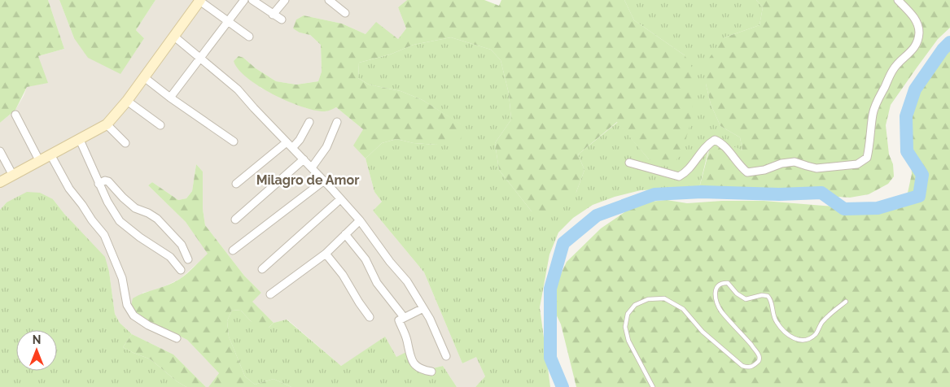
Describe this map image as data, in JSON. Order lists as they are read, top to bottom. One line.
{"districts":["Milagro de Amor"],"north":"top"}
